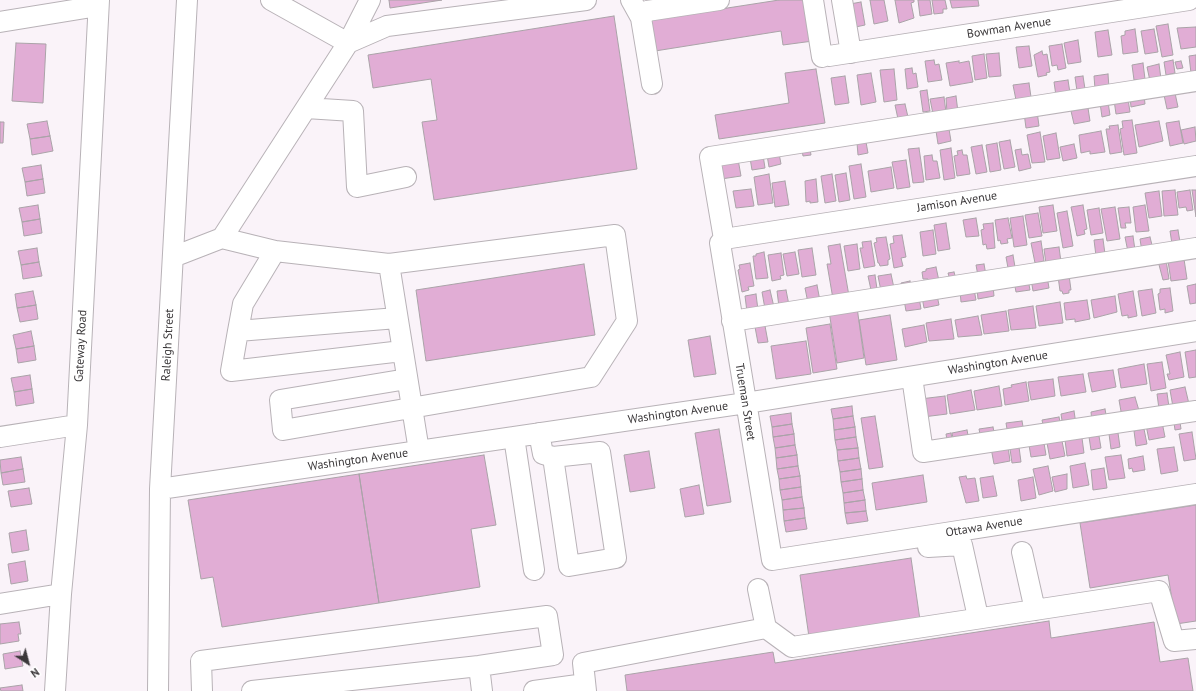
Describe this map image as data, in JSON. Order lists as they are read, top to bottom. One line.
{"streets":{"street":["Bowman Avenue","Jamison Avenue","Raleigh Street","Gateway Road","Washington Avenue","Trueman Street","Ottawa Avenue"]},"crossings":[["Jamison Avenue","Trueman Street"],["Raleigh Street","Washington Avenue"],["Washington Avenue","Trueman Street"],["Trueman Street","Ottawa Avenue"]],"north":"bottom right"}
